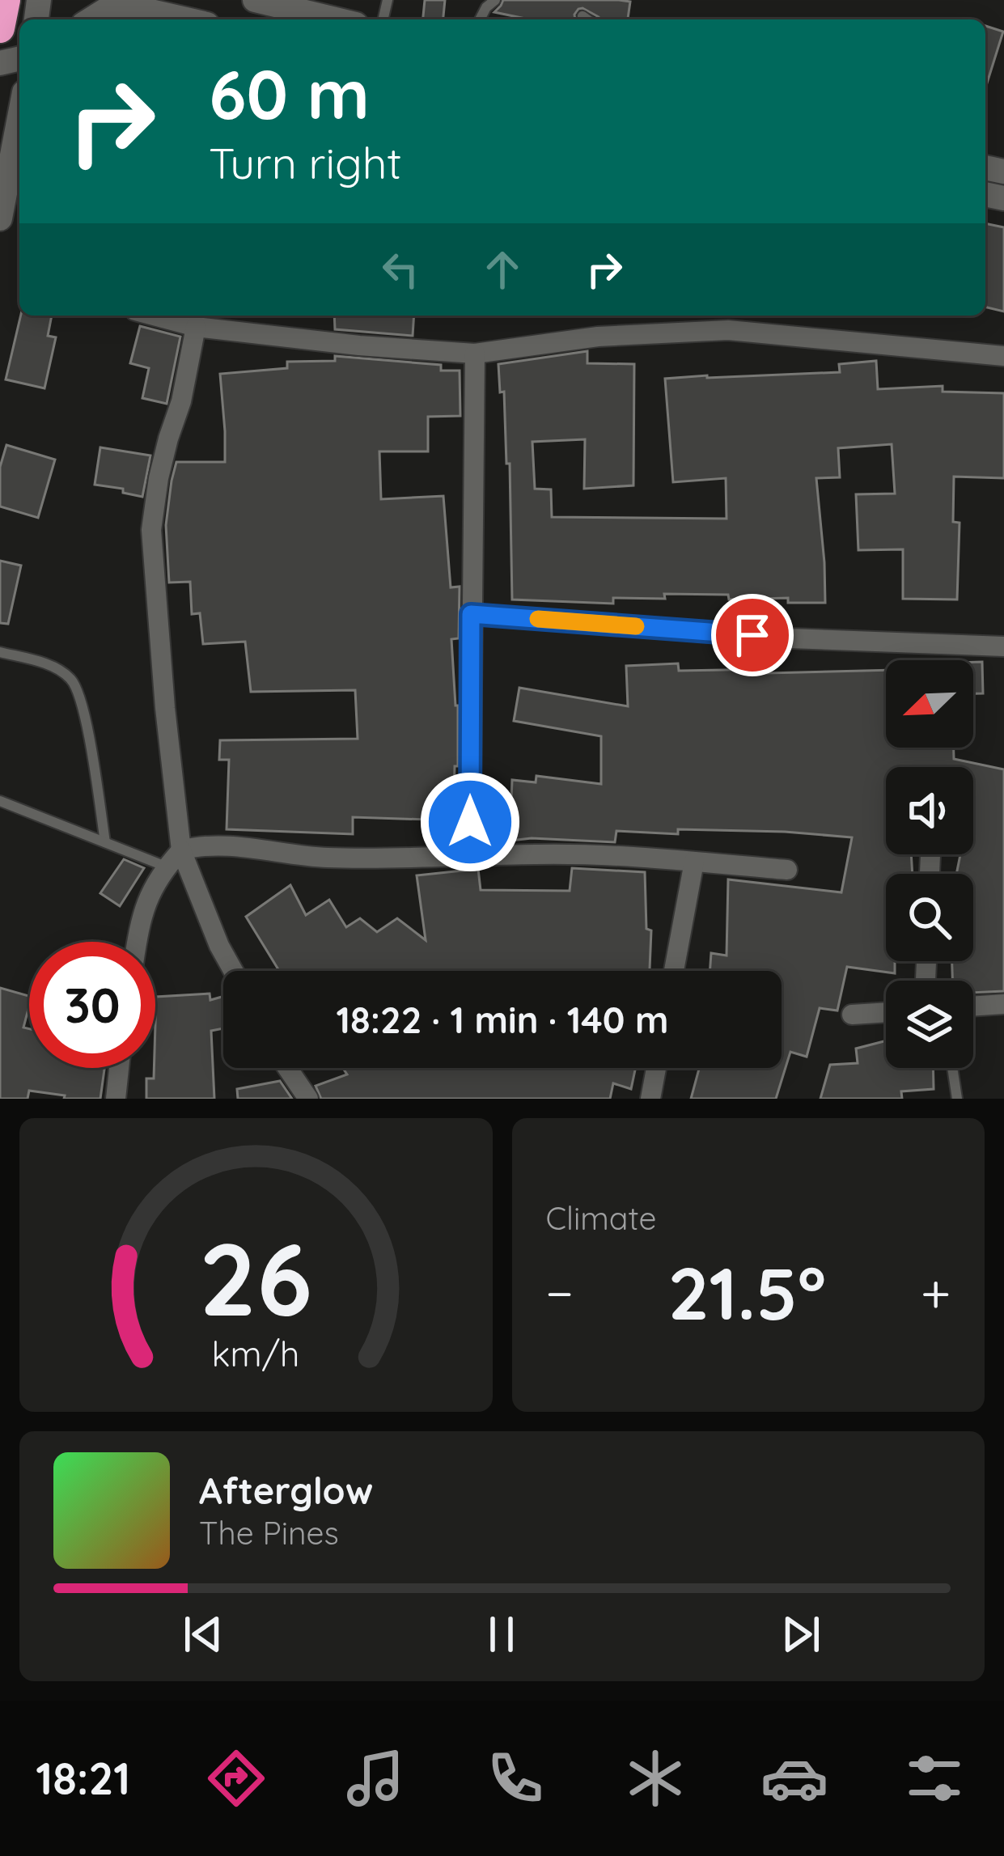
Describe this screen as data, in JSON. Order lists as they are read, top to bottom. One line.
{"north":"bottom left","page":{"turn":["60 m","Turn right"],"limit":"30","trip":"18:22 · 1 min · 140 m","tile":"Climate","heat":["−","21.5°","+"],"song":["Afterglow","The Pines"],"tabs":"18:21","gauge":["26","km/h"]}}
